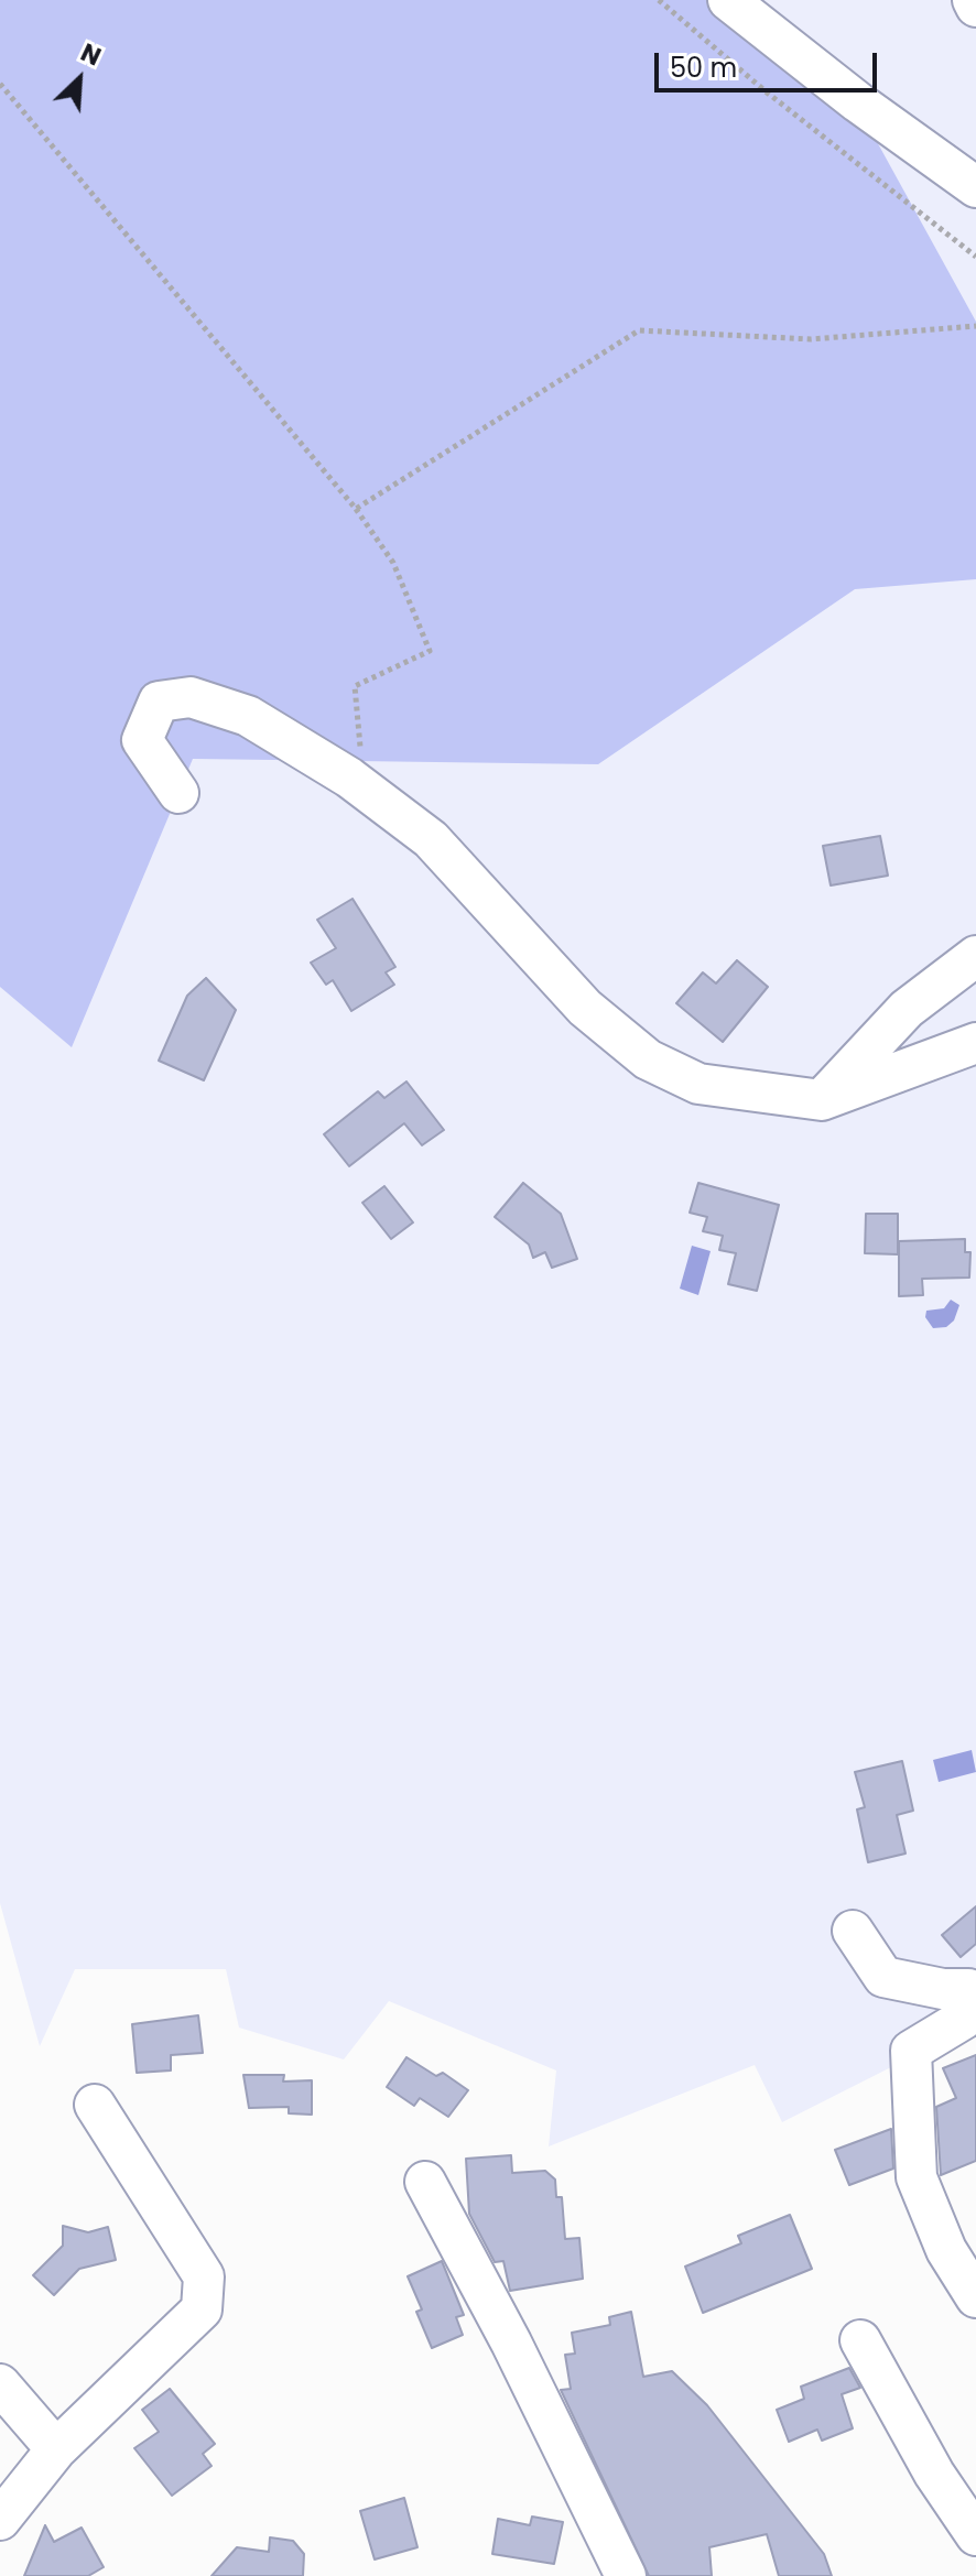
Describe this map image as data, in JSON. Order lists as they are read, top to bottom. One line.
{"scale_bar":"50 m","north":"top right"}
